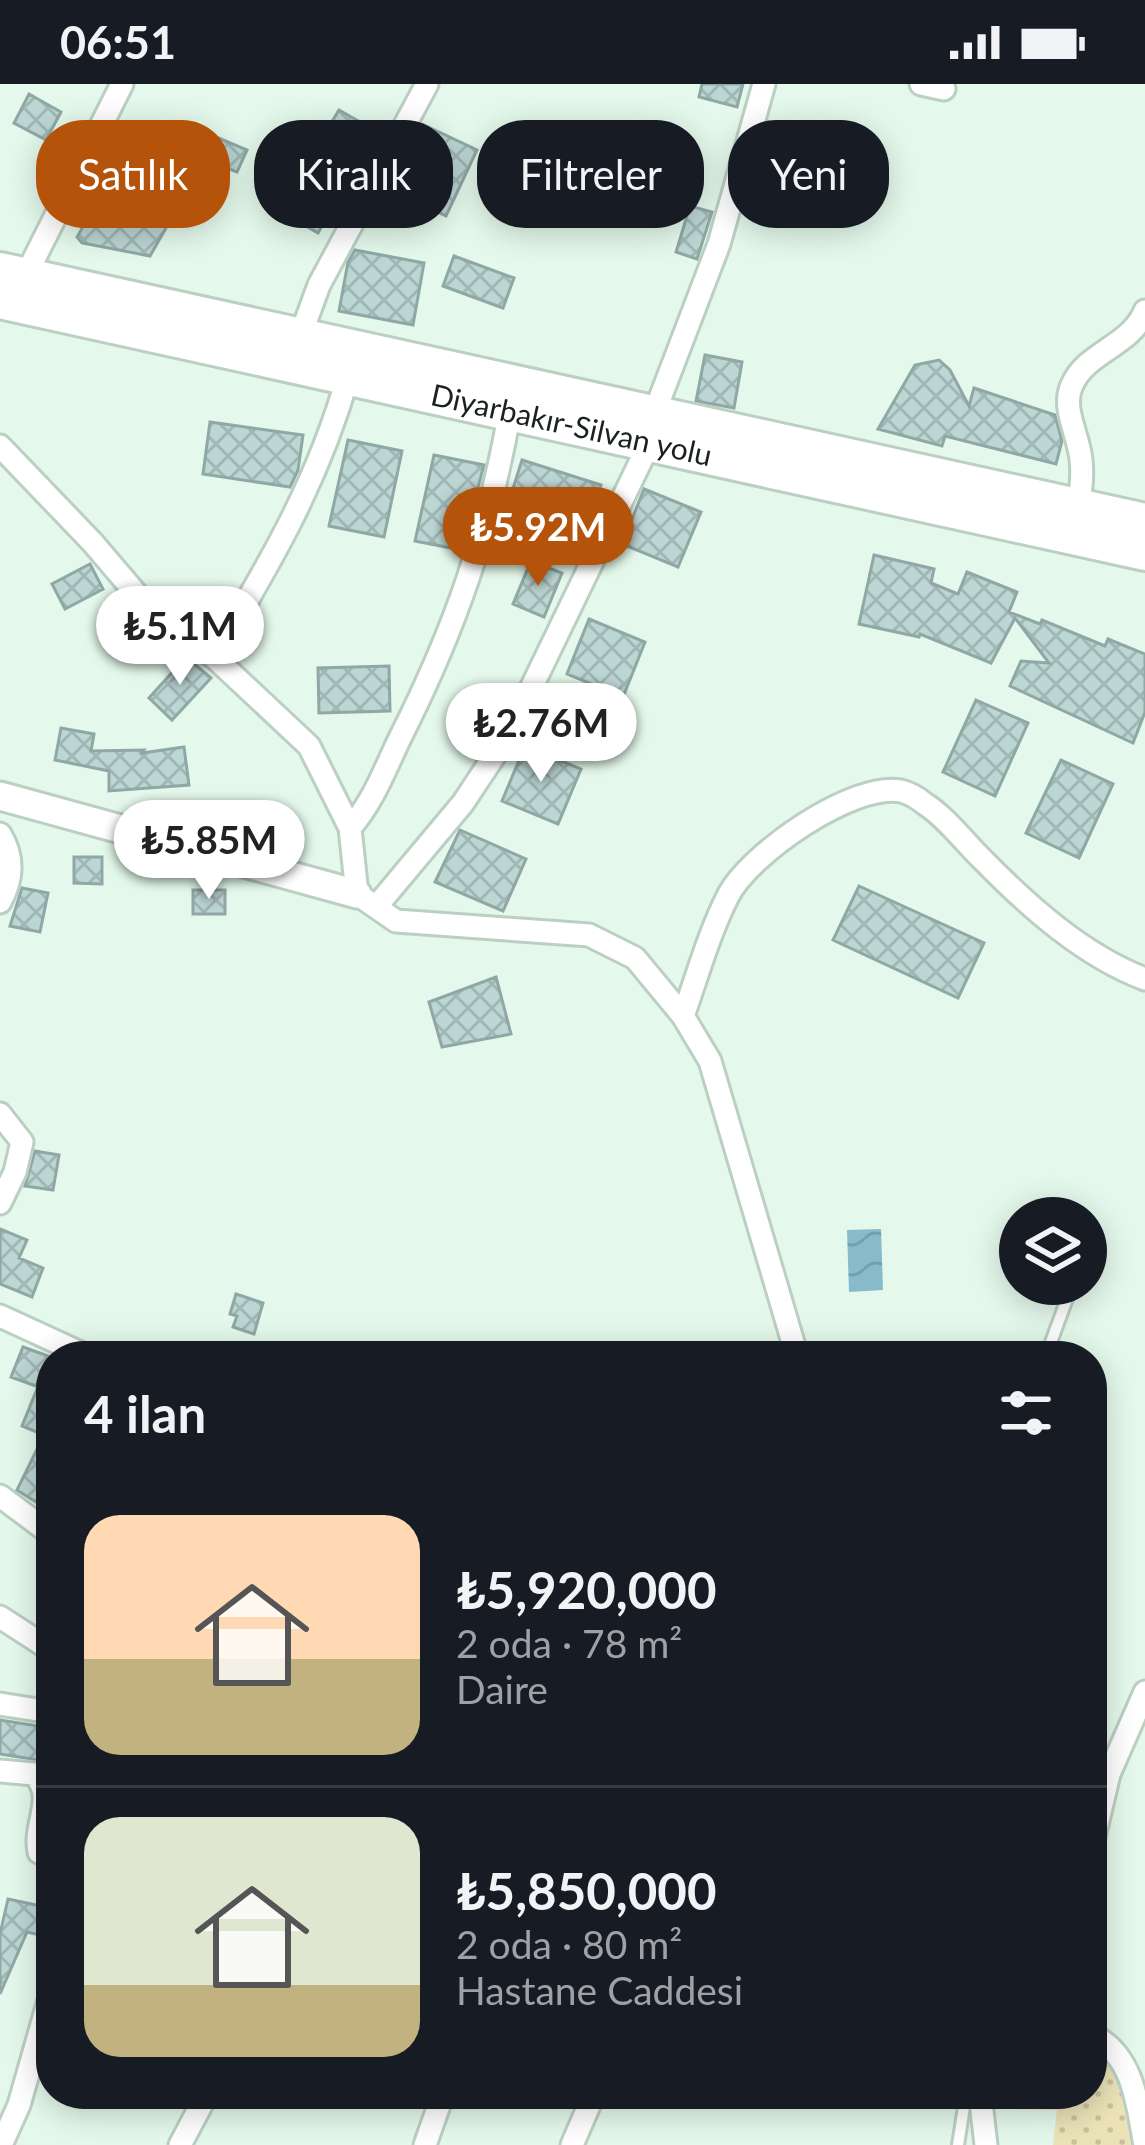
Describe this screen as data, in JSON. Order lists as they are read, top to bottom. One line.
{"streets":{"highway":["Diyarbakır-Silvan yolu"]},"page":{"status":"06:51","chip":["Satılık","Kiralık","Filtreler","Yeni"],"price":["₺5.92M","₺5.1M","₺2.76M","₺5.85M"],"heading":"4 ilan","list":[{"name":"₺5,920,000","note":"2 oda · 78 m² · Daire"},{"name":"₺5,850,000","note":"2 oda · 80 m² · Hastane Caddesi"}]}}
